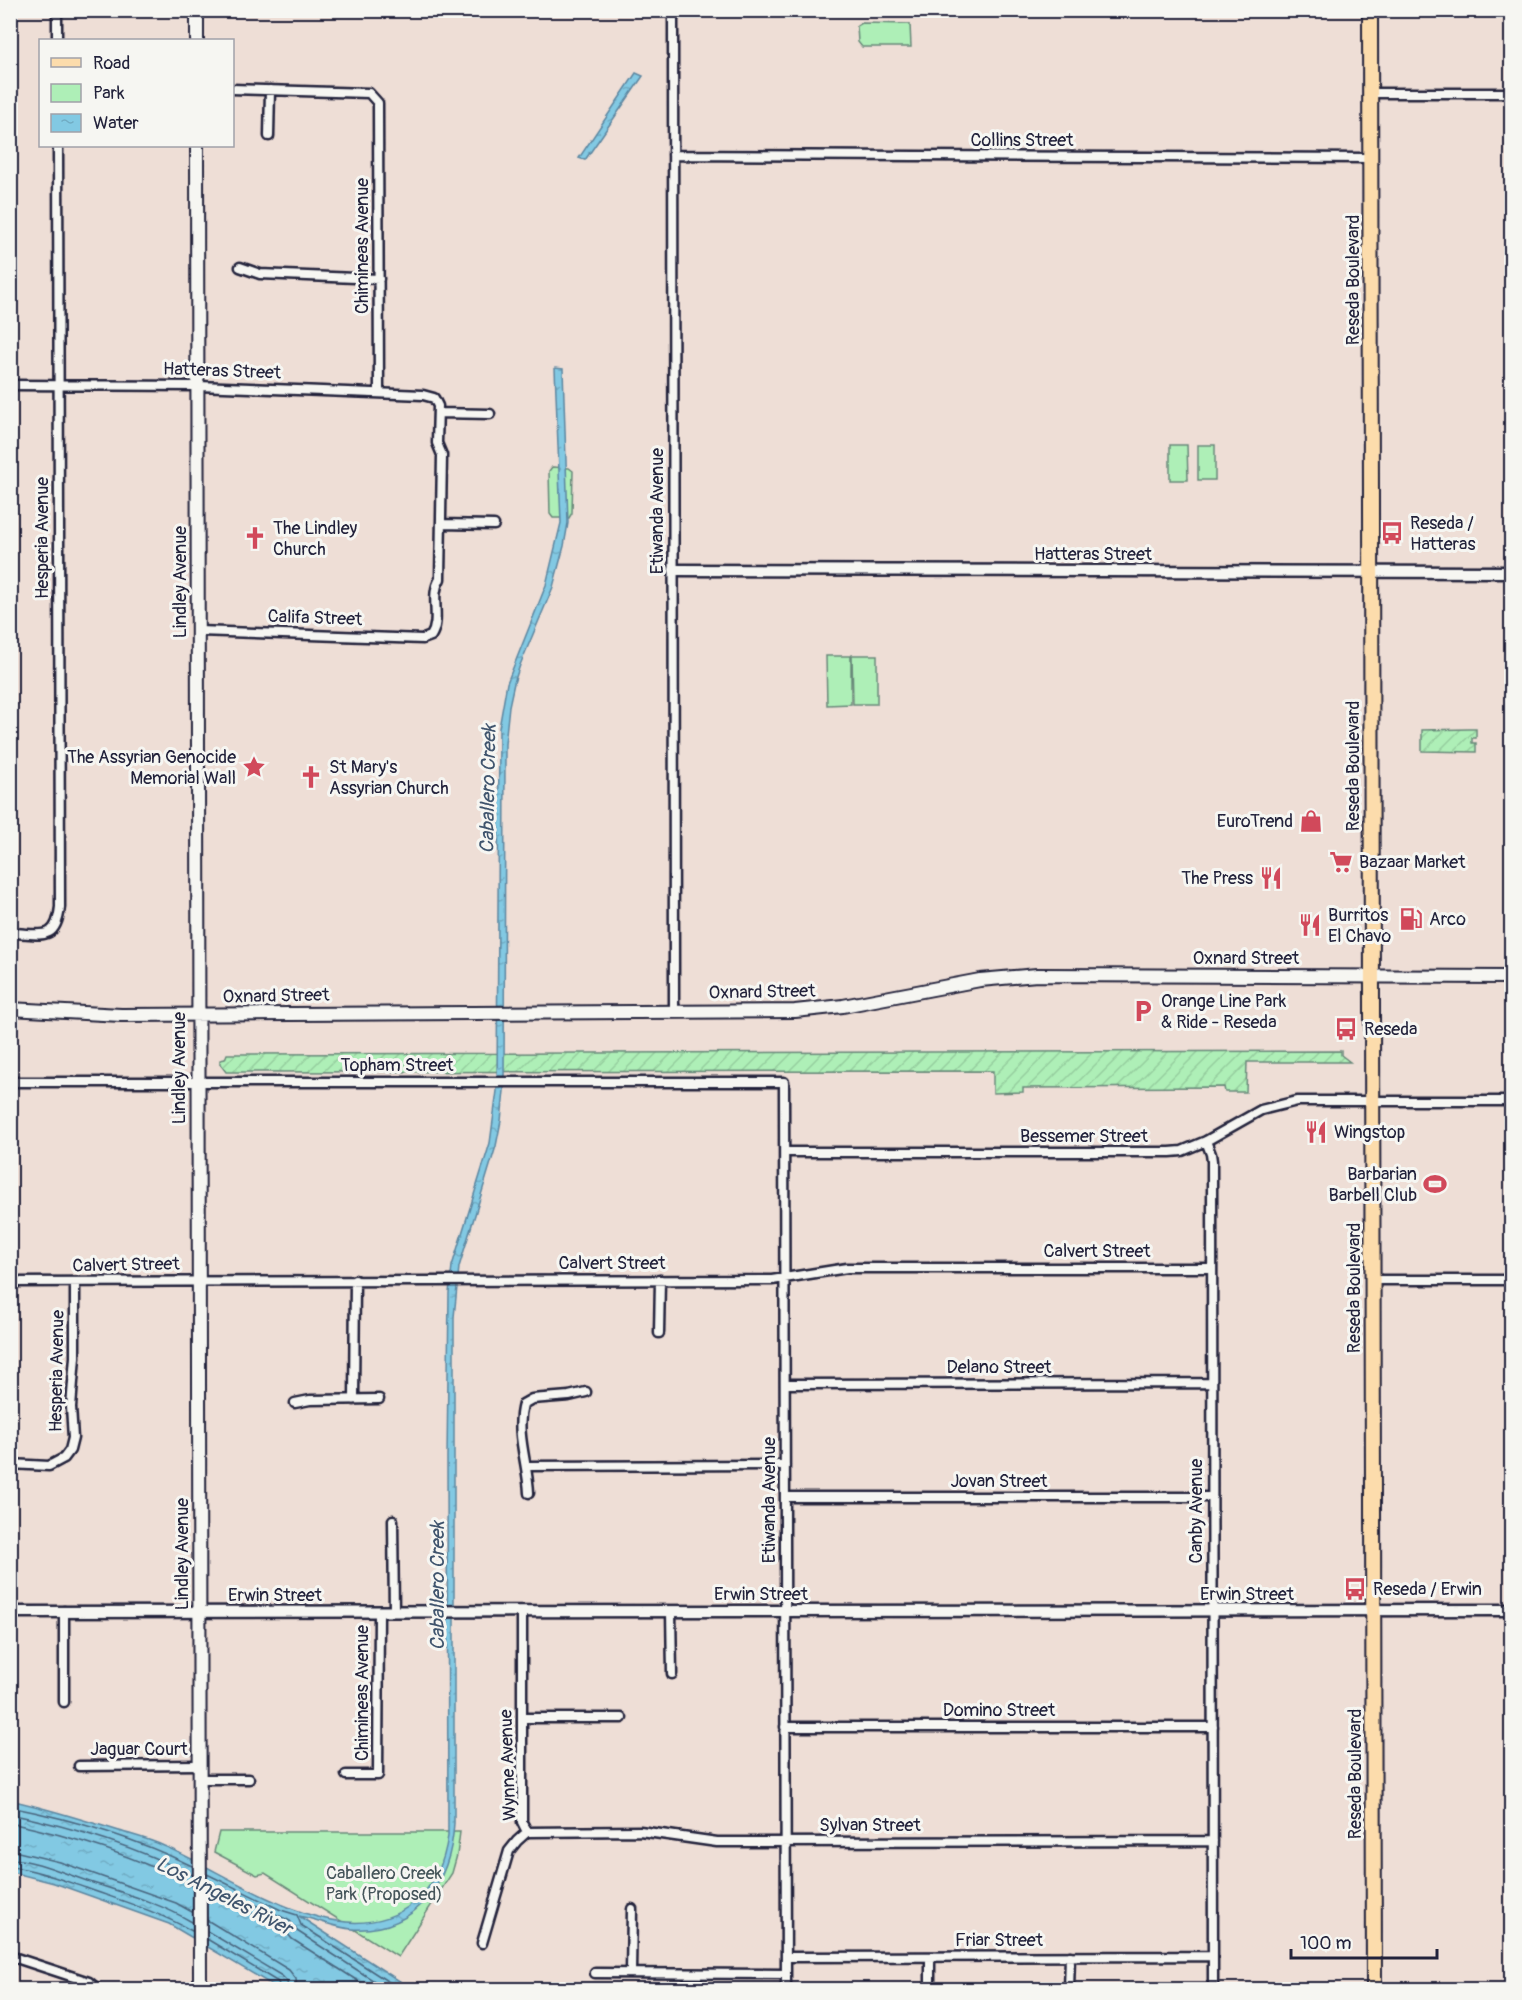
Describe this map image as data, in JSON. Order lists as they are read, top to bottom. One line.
{"streets":{"main road":["Reseda Boulevard","Lindley Avenue","Oxnard Street"],"street":["Collins Street","Chimineas Avenue","Hatteras Street","Etiwanda Avenue","Hesperia Avenue","Califa Street","Topham Street","Bessemer Street","Calvert Street","Delano Street","Jovan Street","Canby Avenue","Erwin Street","Domino Street","Jaguar Court","Wynne Avenue","Sylvan Street","Friar Street"]},"crossings":[["Collins Street","Reseda Boulevard"],["Collins Street","Etiwanda Avenue"],["Chimineas Avenue","Hatteras Street"],["Chimineas Avenue","Erwin Street"],["Reseda Boulevard","Hatteras Street"],["Reseda Boulevard","Oxnard Street"],["Reseda Boulevard","Bessemer Street"],["Reseda Boulevard","Erwin Street"],["Hatteras Street","Etiwanda Avenue"],["Hatteras Street","Hesperia Avenue"],["Hatteras Street","Lindley Avenue"],["Etiwanda Avenue","Oxnard Street"],["Etiwanda Avenue","Topham Street"],["Etiwanda Avenue","Bessemer Street"],["Etiwanda Avenue","Calvert Street"],["Etiwanda Avenue","Delano Street"],["Etiwanda Avenue","Jovan Street"],["Etiwanda Avenue","Erwin Street"],["Etiwanda Avenue","Domino Street"],["Etiwanda Avenue","Sylvan Street"],["Etiwanda Avenue","Friar Street"],["Hesperia Avenue","Calvert Street"],["Lindley Avenue","Califa Street"],["Lindley Avenue","Oxnard Street"],["Lindley Avenue","Topham Street"],["Lindley Avenue","Calvert Street"],["Lindley Avenue","Erwin Street"],["Lindley Avenue","Jaguar Court"],["Bessemer Street","Canby Avenue"],["Calvert Street","Canby Avenue"],["Delano Street","Canby Avenue"],["Jovan Street","Canby Avenue"],["Canby Avenue","Erwin Street"],["Canby Avenue","Domino Street"],["Canby Avenue","Sylvan Street"],["Canby Avenue","Friar Street"],["Erwin Street","Wynne Avenue"],["Wynne Avenue","Sylvan Street"]],"water":["Caballero Creek","Los Angeles River"],"parks":["Caballero Creek Park (Proposed)"],"places":{"bus stop":["Reseda / Hatteras","Reseda","Reseda / Erwin"],"church":["The Lindley Church","St Mary's Assyrian Church"],"place":["The Assyrian Genocide Memorial Wall"],"shop":["EuroTrend"],"supermarket":["Bazaar Market"],"restaurant":["The Press","Burritos El Chavo","Wingstop"],"fuel station":["Arco"],"parking":["Orange Line Park & Ride - Reseda"],"sports":["Barbarian Barbell Club"]},"legend":["Road","Park","Water"],"scale_bar":"100 m"}
